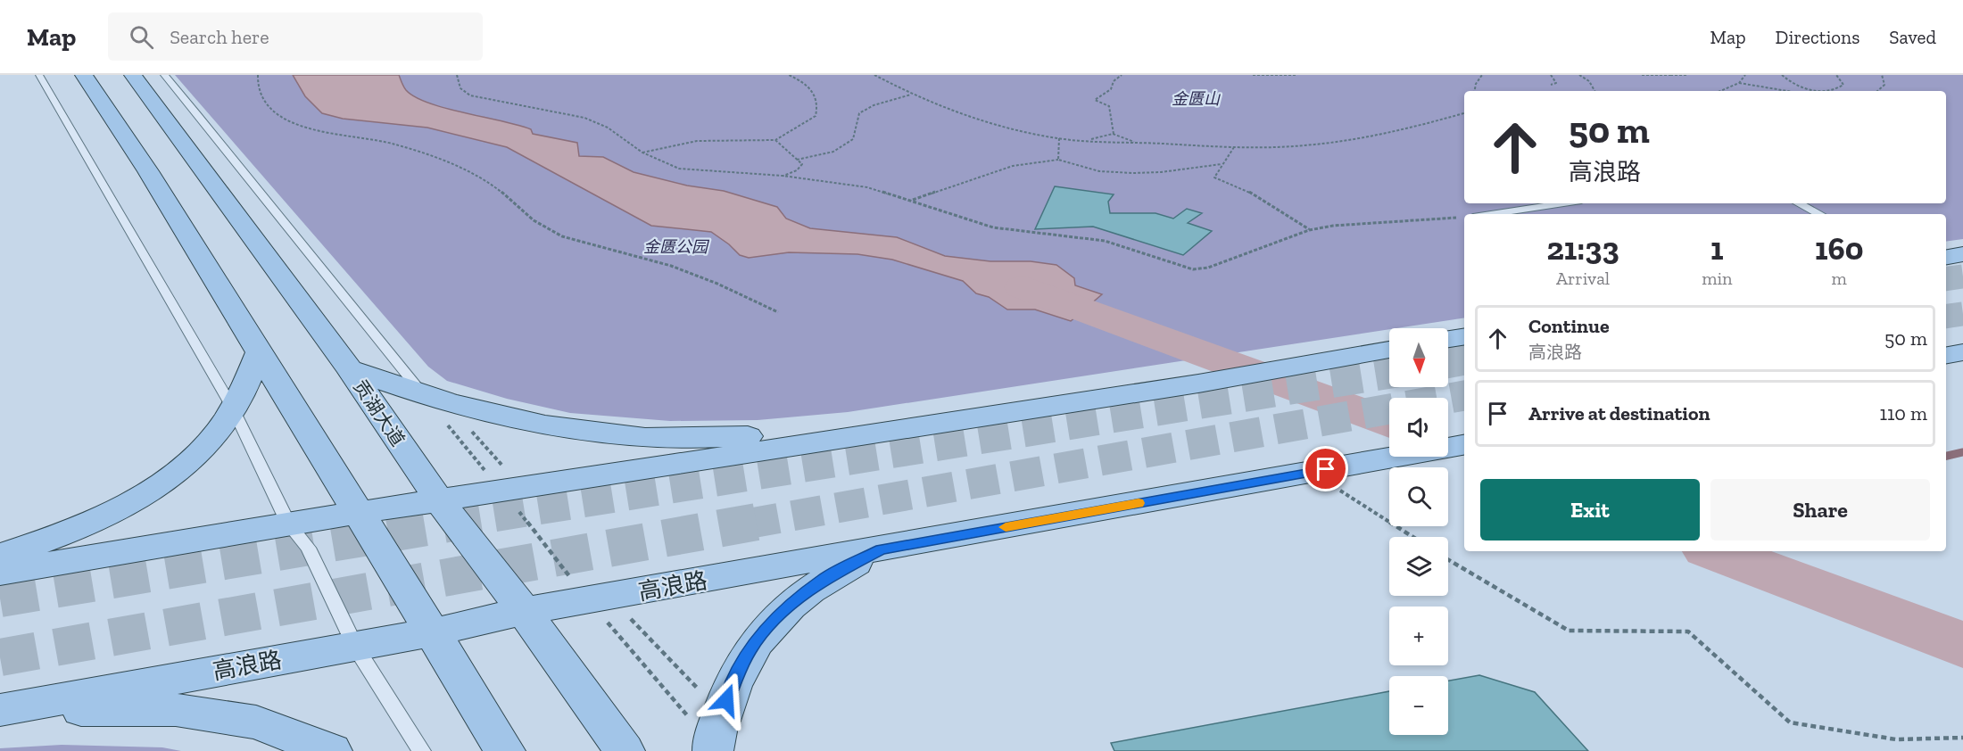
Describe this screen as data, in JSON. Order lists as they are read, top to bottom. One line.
{"streets":{"main road":["贡湖大道","高浪路"]},"crossings":[["贡湖大道","高浪路"]],"parks":["金匮山","金匮公园"],"north":"bottom","page":{"header":"Map","search":"Search here","nav":["Map","Directions","Saved"],"turn":["50 m","高浪路"],"eta":["21:33","Arrival","1","min","160","m"],"list":[{"name":"Continue","note":"高浪路","value":"50 m"},{"name":"Arrive at destination","value":"110 m"}],"map_buttons":["+","−"],"buttons":["Exit","Share"]}}
